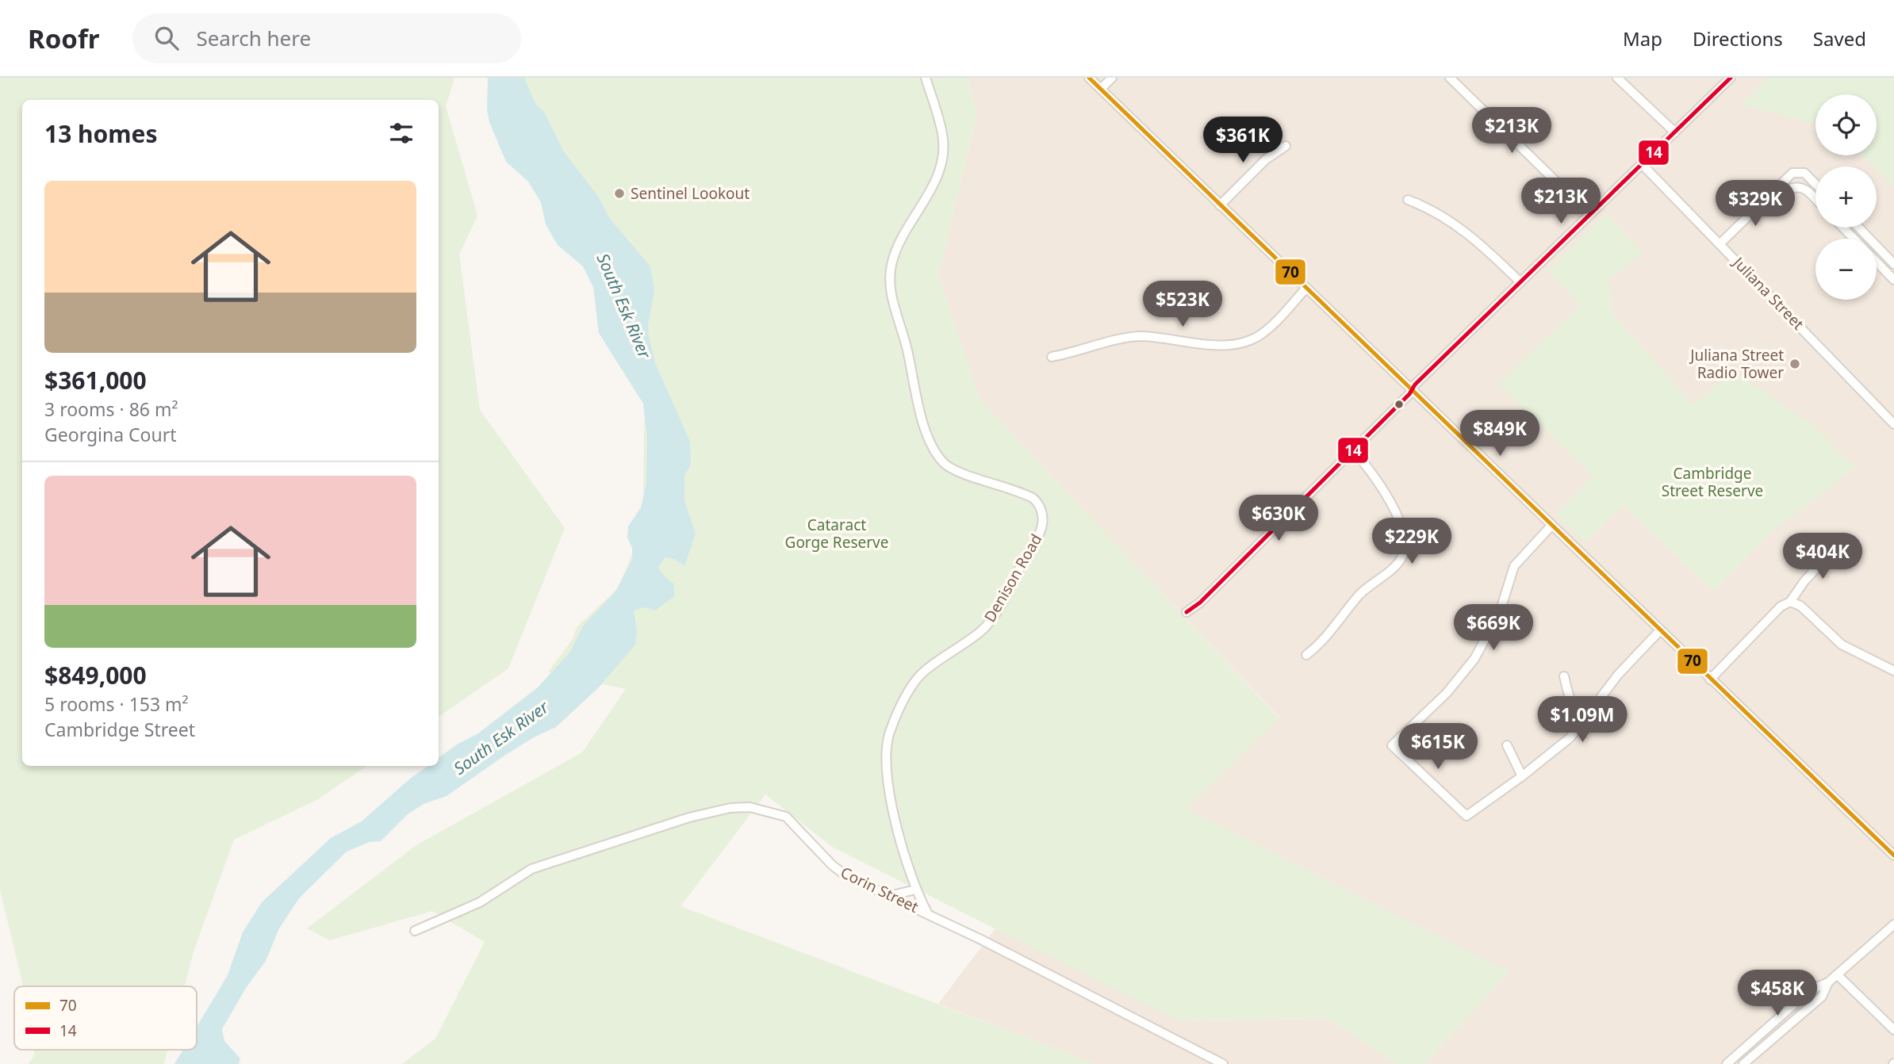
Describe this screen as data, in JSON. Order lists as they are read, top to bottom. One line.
{"streets":{"street":["Juliana Street","Denison Road","Corin Street"]},"crossings":[["Denison Road","Corin Street"]],"water":["South Esk River"],"parks":["Cambridge Street Reserve","Cataract Gorge Reserve"],"places":["Sentinel Lookout","Juliana Street Radio Tower"],"lines":["transit line 70","transit line 14"],"legend":["70","14"],"page":{"header":"Roofr","search":"Search here","nav":["Map","Directions","Saved"],"map_buttons":["+","−"],"heading":"13 homes","price":["$213K","$361K","$213K","$329K","$523K","$849K","$630K","$229K","$404K","$669K","$1.09M","$615K","$458K"],"list":[{"name":"$361,000","note":"3 rooms · 86 m² · Georgina Court"},{"name":"$849,000","note":"5 rooms · 153 m² · Cambridge Street"}]}}
